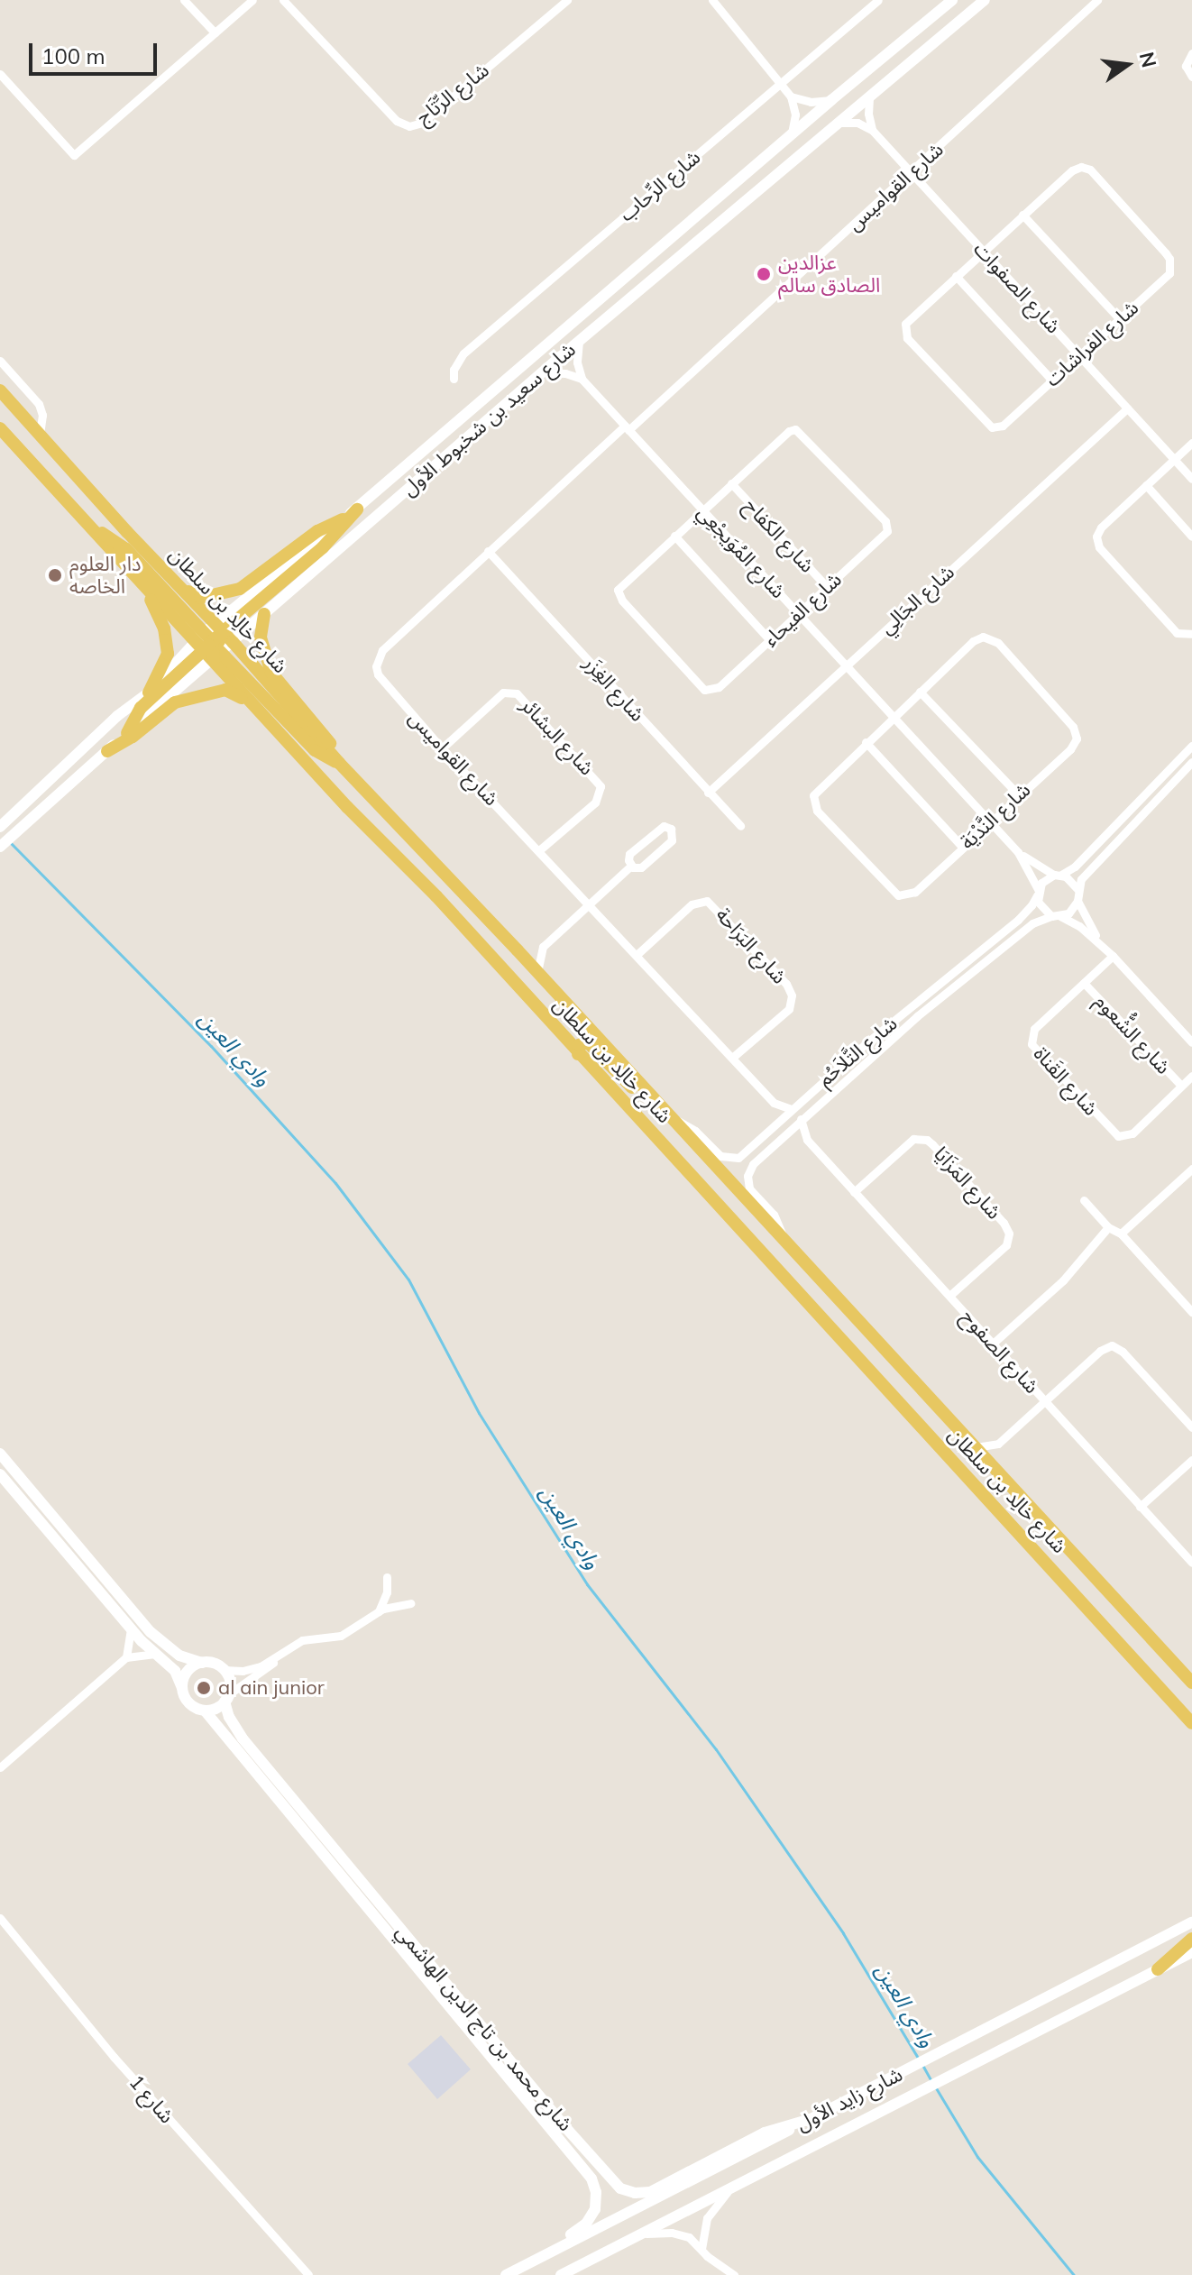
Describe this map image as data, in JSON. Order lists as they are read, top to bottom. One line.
{"streets":{"main road":["شارع سعيد بن شخبوط الأول","شارع خالِد بن سلطان","شارع محمد بن تاج الدين الهاشمي","شارع زايد الأول"],"street":["شارع الرِّتَاج","شارع الرِّحاب","شارع القواميس","شارع الصفوات","شارع الفراشات","شارع الكفاح","شارع المُوَيجْعِي","شارع الجَالِي","شارع الفيحاء","شارع الغِزَر","شارع البشائر","شارع النَّدْيَة","شارع البَرَاحة","شارع الشُّعوم","شارع التَّلاَحُم","شارع القَناة","شارع المَزَايَا","شارع الصفوح","شارع 1"]},"crossings":[["شارع القواميس","شارع الصفوات"],["شارع القواميس","شارع المُوَيجْعِي"],["شارع القواميس","شارع الغِزَر"],["شارع القواميس","شارع البشائر"],["شارع القواميس","شارع البَرَاحة"],["شارع القواميس","شارع التَّلاَحُم"],["شارع الصفوات","شارع الفراشات"],["شارع الصفوات","شارع الجَالِي"],["شارع سعيد بن شخبوط الأول","شارع خالِد بن سلطان"],["شارع الكفاح","شارع الفيحاء"],["شارع المُوَيجْعِي","شارع الجَالِي"],["شارع المُوَيجْعِي","شارع الفيحاء"],["شارع المُوَيجْعِي","شارع النَّدْيَة"],["شارع المُوَيجْعِي","شارع التَّلاَحُم"],["شارع الجَالِي","شارع الغِزَر"],["شارع خالِد بن سلطان","شارع التَّلاَحُم"],["شارع الشُّعوم","شارع القَناة"],["شارع التَّلاَحُم","شارع الصفوح"],["شارع المَزَايَا","شارع الصفوح"],["شارع محمد بن تاج الدين الهاشمي","شارع زايد الأول"]],"water":["وادي العين"],"places":["عزالدين الصادق سالم","دار العلوم الخاصه","al ain junior"],"scale_bar":"100 m","north":"right"}
